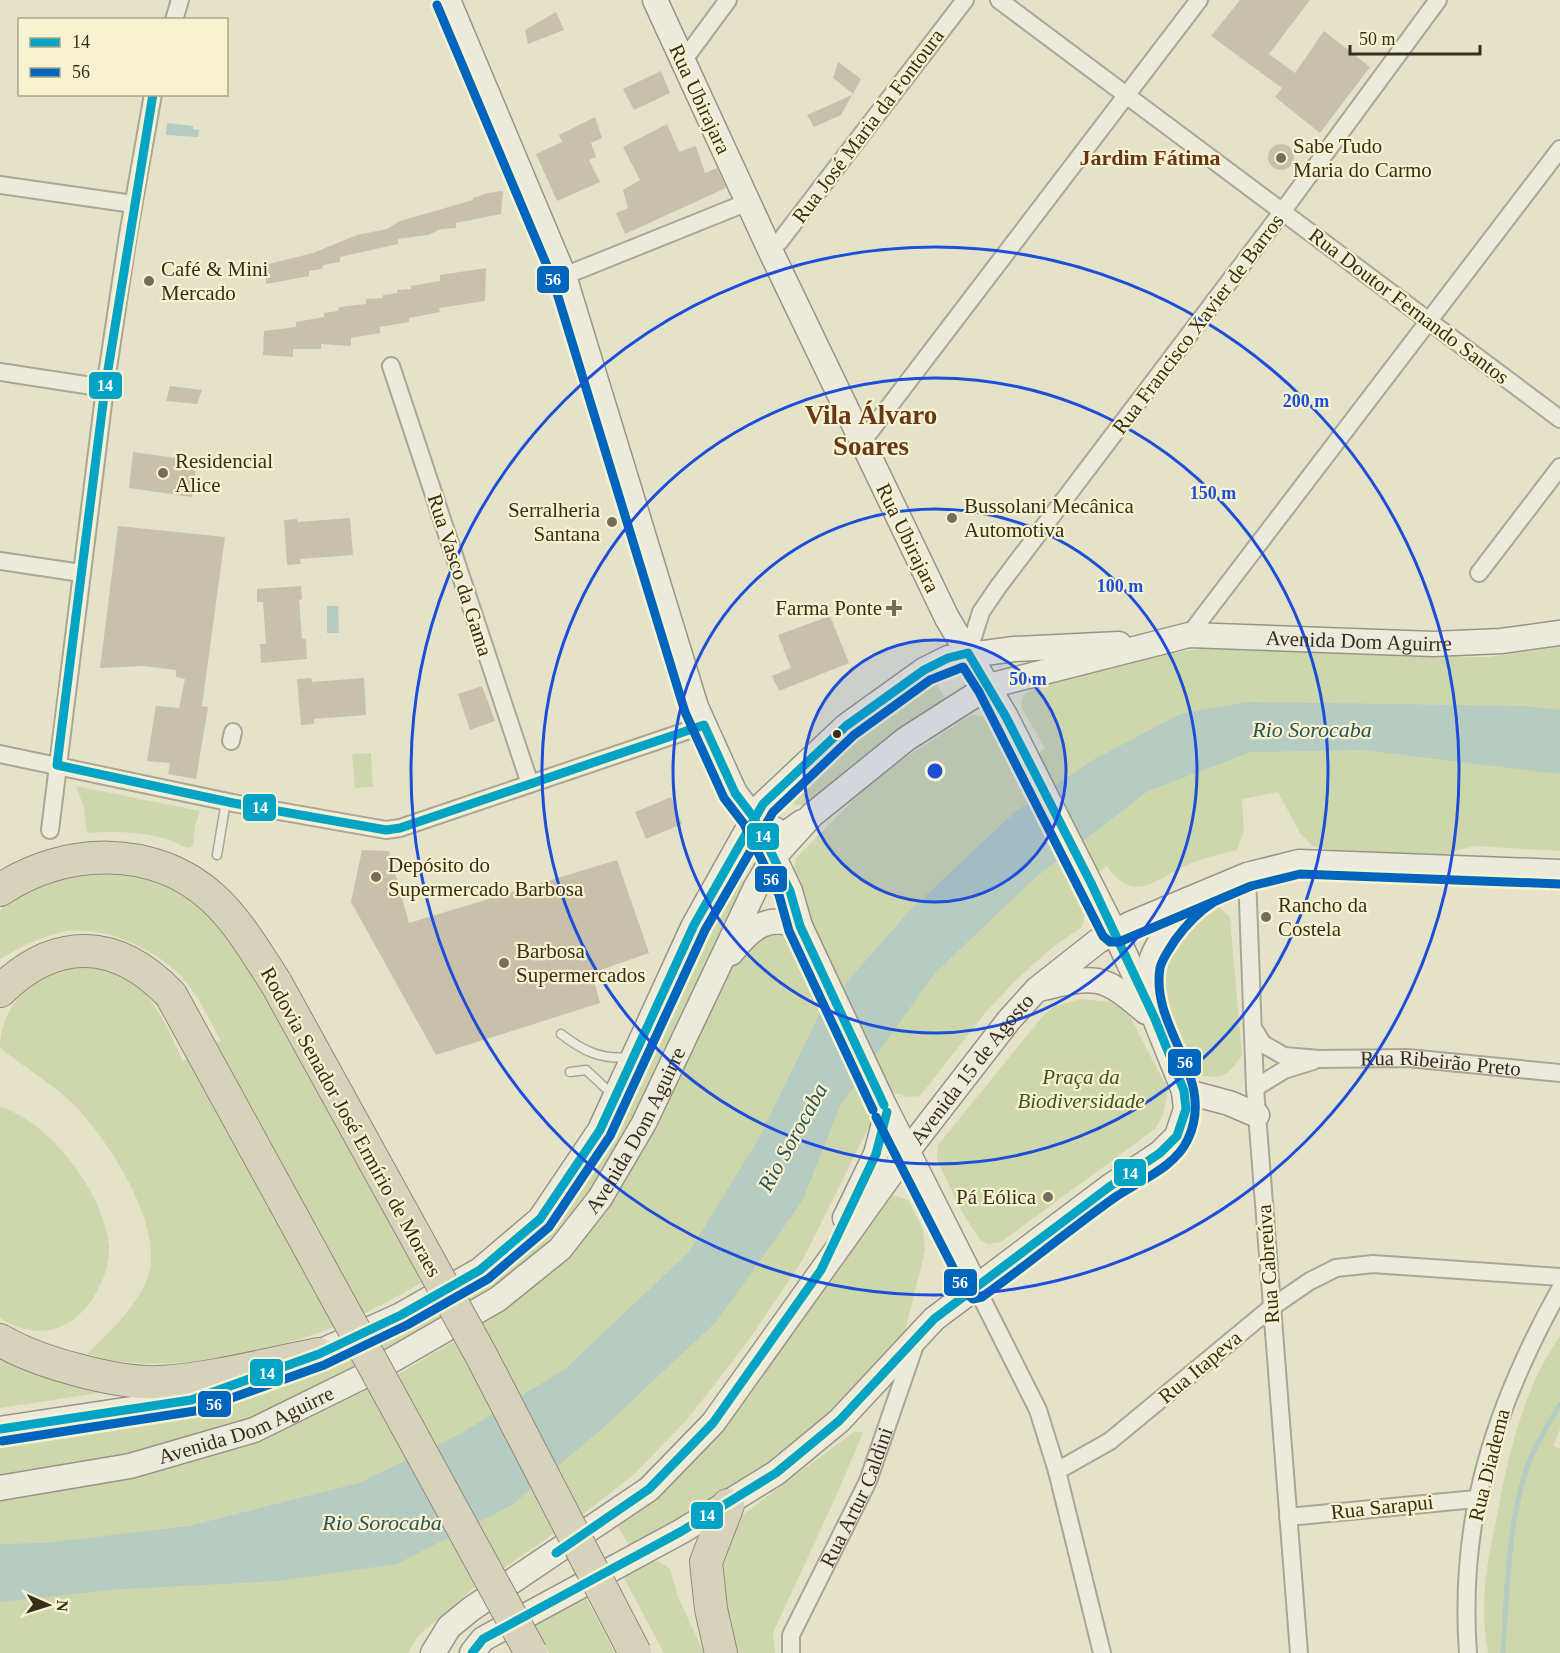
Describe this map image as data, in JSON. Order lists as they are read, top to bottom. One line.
{"streets":{"highway":["Rodovia Senador José Ermírio de Moraes"],"main road":["Rua Ubirajara","Avenida Dom Aguirre","Avenida 15 de Agosto","Rua Artur Caldini"],"street":["Rua José Maria da Fontoura","Rua Doutor Fernando Santos","Rua Francisco Xavier de Barros","Rua Vasco da Gama","Rua Ribeirão Preto","Rua Cabreúva","Rua Itapeva","Rua Diadema","Rua Sarapui"]},"crossings":[["Rua Ubirajara","Rua José Maria da Fontoura"],["Rua Ubirajara","Rua Francisco Xavier de Barros"],["Rua Ubirajara","Avenida Dom Aguirre"],["Rua Ubirajara","Avenida 15 de Agosto"],["Rua Doutor Fernando Santos","Rua Francisco Xavier de Barros"],["Rua Francisco Xavier de Barros","Avenida Dom Aguirre"],["Rua Ribeirão Preto","Rua Cabreúva"],["Avenida 15 de Agosto","Rua Cabreúva"],["Rua Cabreúva","Rua Itapeva"],["Rua Cabreúva","Rua Sarapui"],["Rua Diadema","Rua Sarapui"]],"districts":["Jardim Fátima","Vila Álvaro Soares"],"water":["Rio Sorocaba"],"parks":["Praça da Biodiversidade"],"places":{"other":["Sabe Tudo Maria do Carmo","Café & Mini Mercado","Residencial Alice","Bussolani Mecânica Automotiva","Serralheria Santana","Depósito do Supermercado Barbosa","Rancho da Costela","Barbosa Supermercados","Pá Eólica"],"health":["Farma Ponte"]},"lines":["transit line 56","transit line 14"],"legend":["14","56"],"scale_bar":"50 m","north":"right","rings":["200 m","150 m","100 m","50 m"]}
